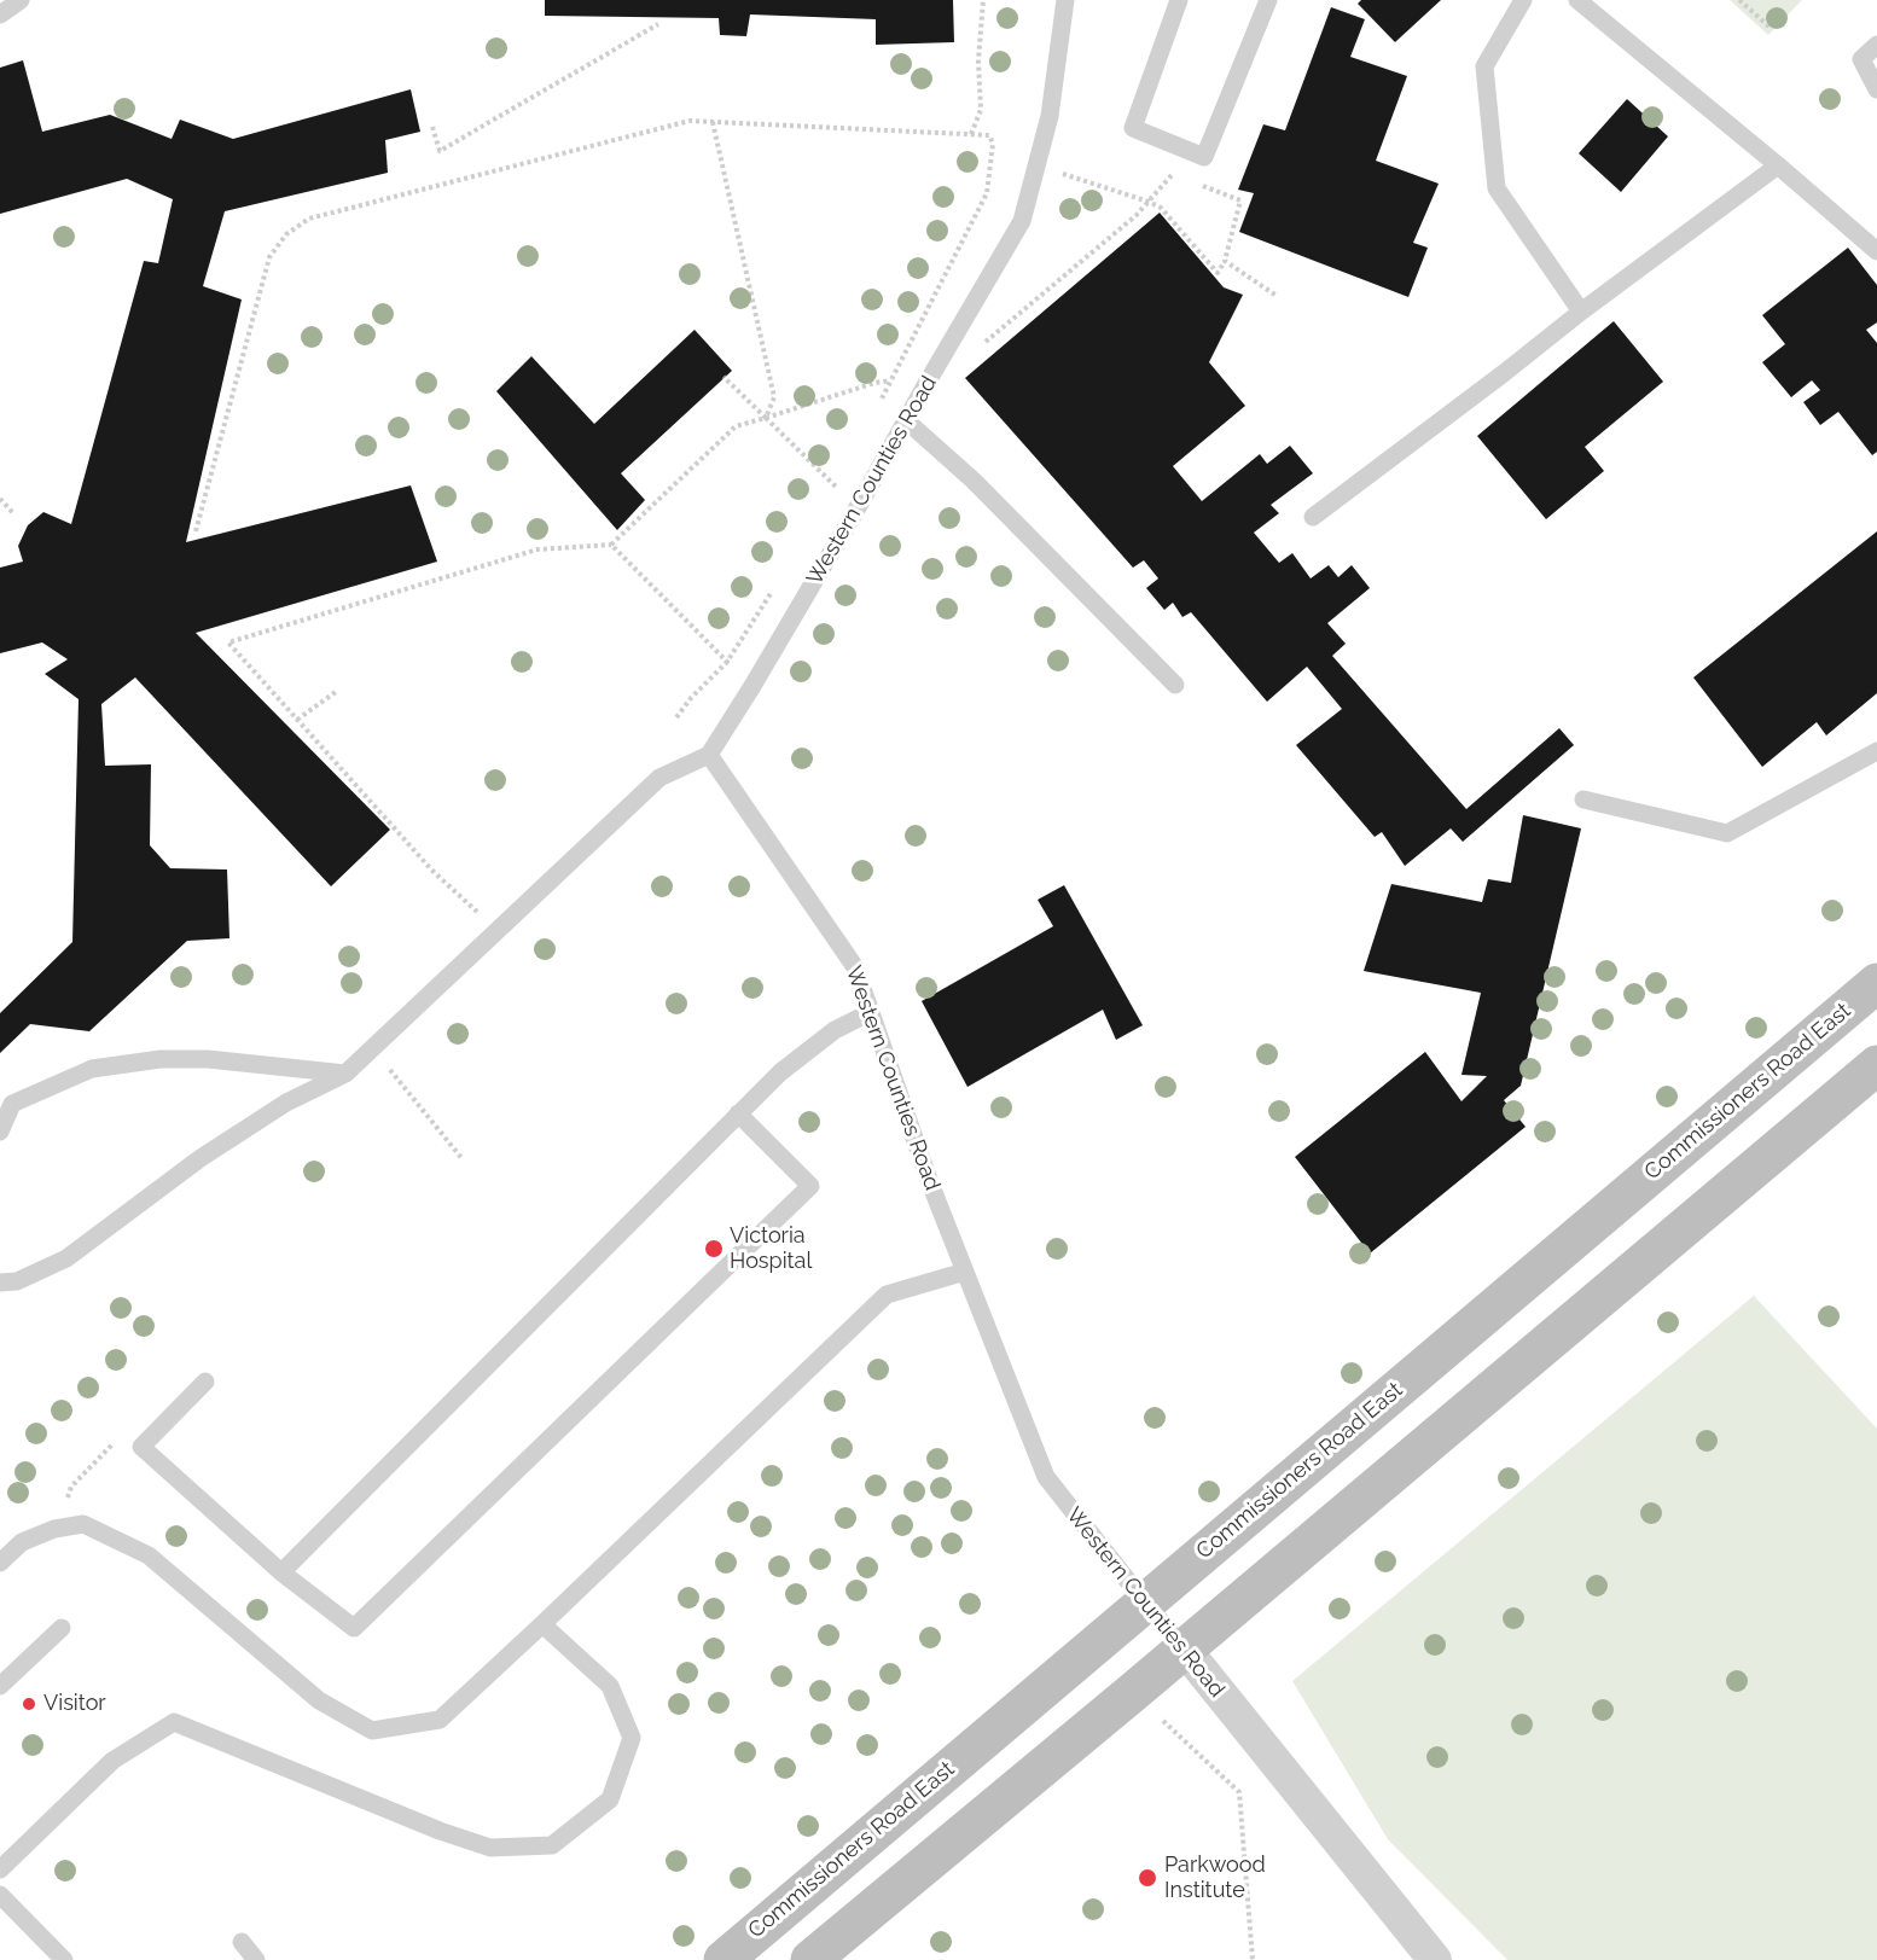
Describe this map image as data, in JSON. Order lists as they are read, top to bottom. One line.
{"streets":{"main road":["Commissioners Road East"],"street":["Western Counties Road"]},"crossings":[["Western Counties Road","Commissioners Road East"]],"places":["Victoria Hospital","Visitor","Parkwood Institute"]}
